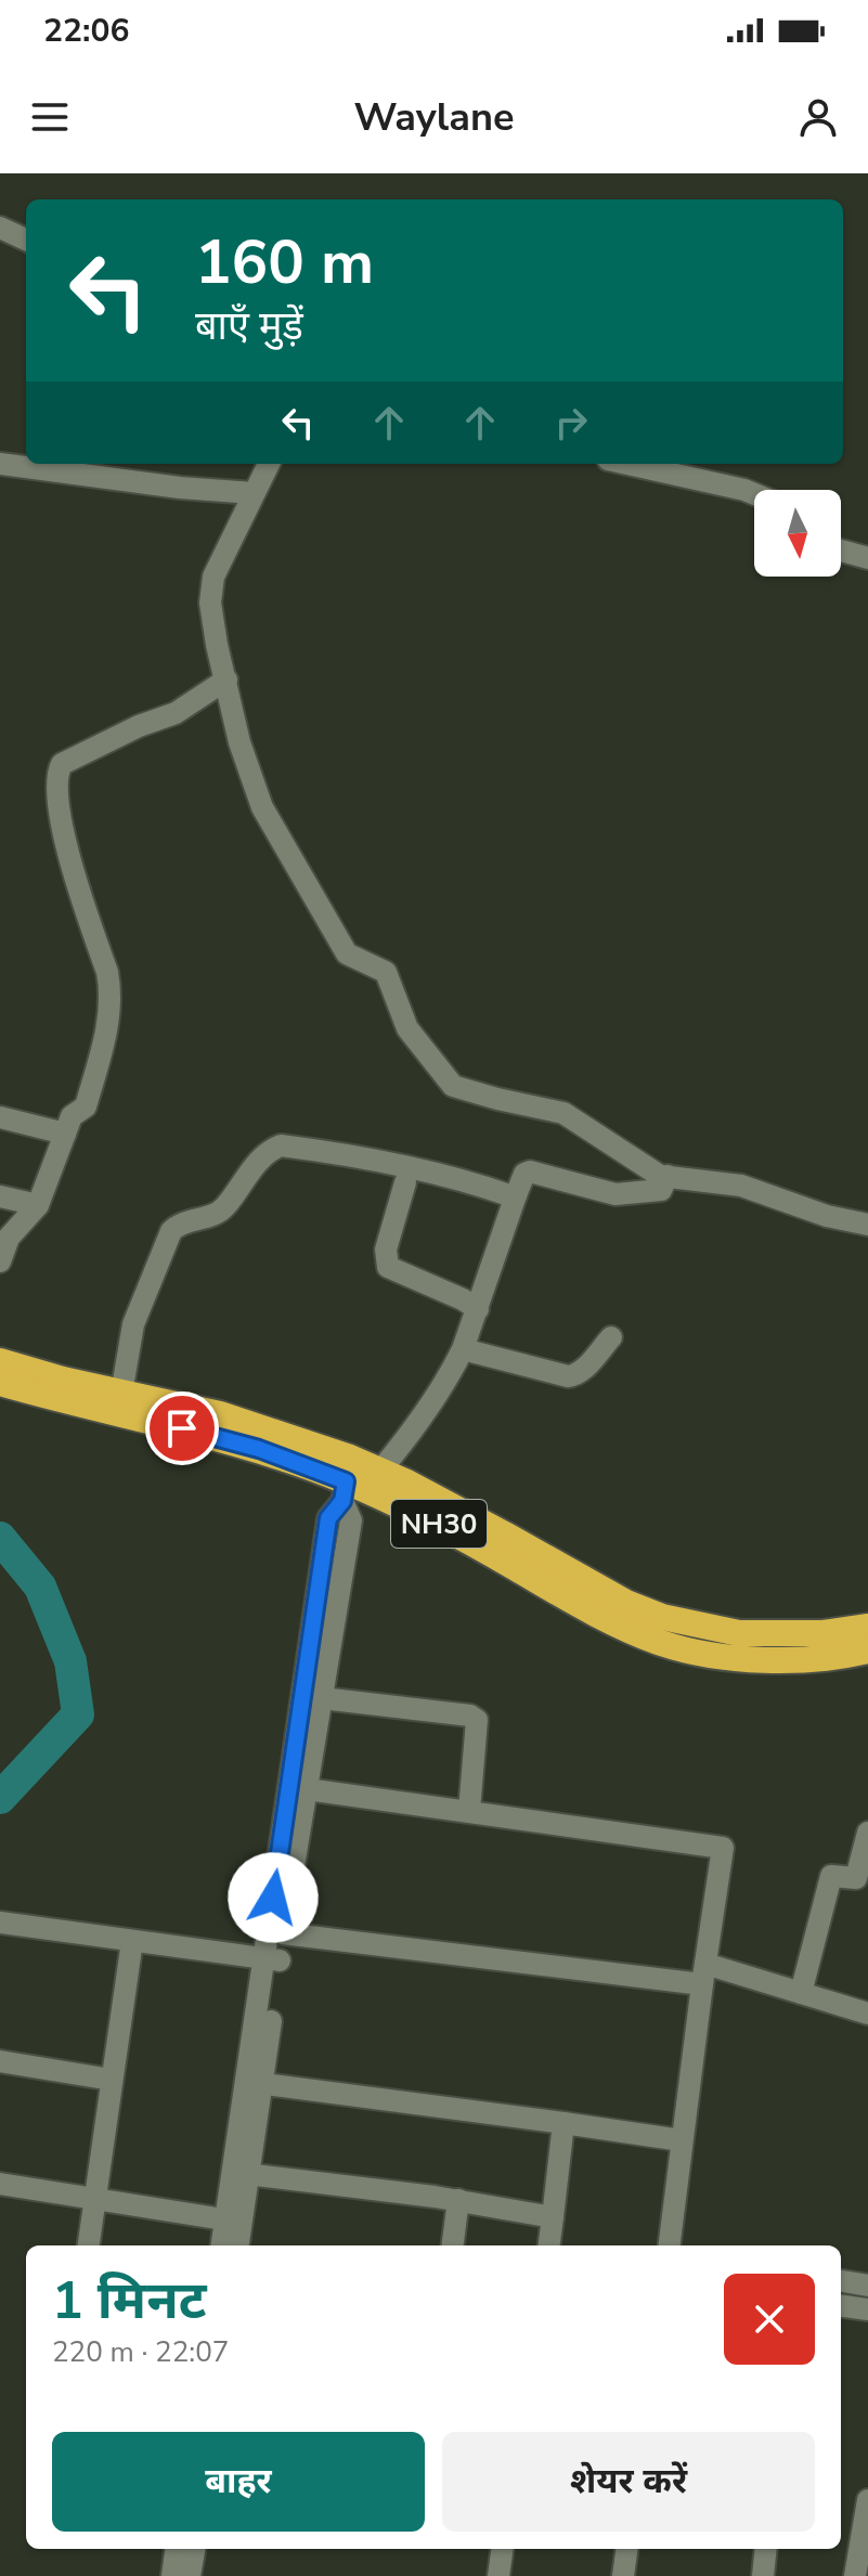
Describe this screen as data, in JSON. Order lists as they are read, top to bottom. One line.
{"streets":{"highway":["NH30"]},"north":"bottom","page":{"status":"22:06","header":"Waylane","turn":["160 m","बाएँ मुड़ें"],"heading":["1 मिनट","220 m · 22:07"],"buttons":["बाहर","शेयर करें"]}}
